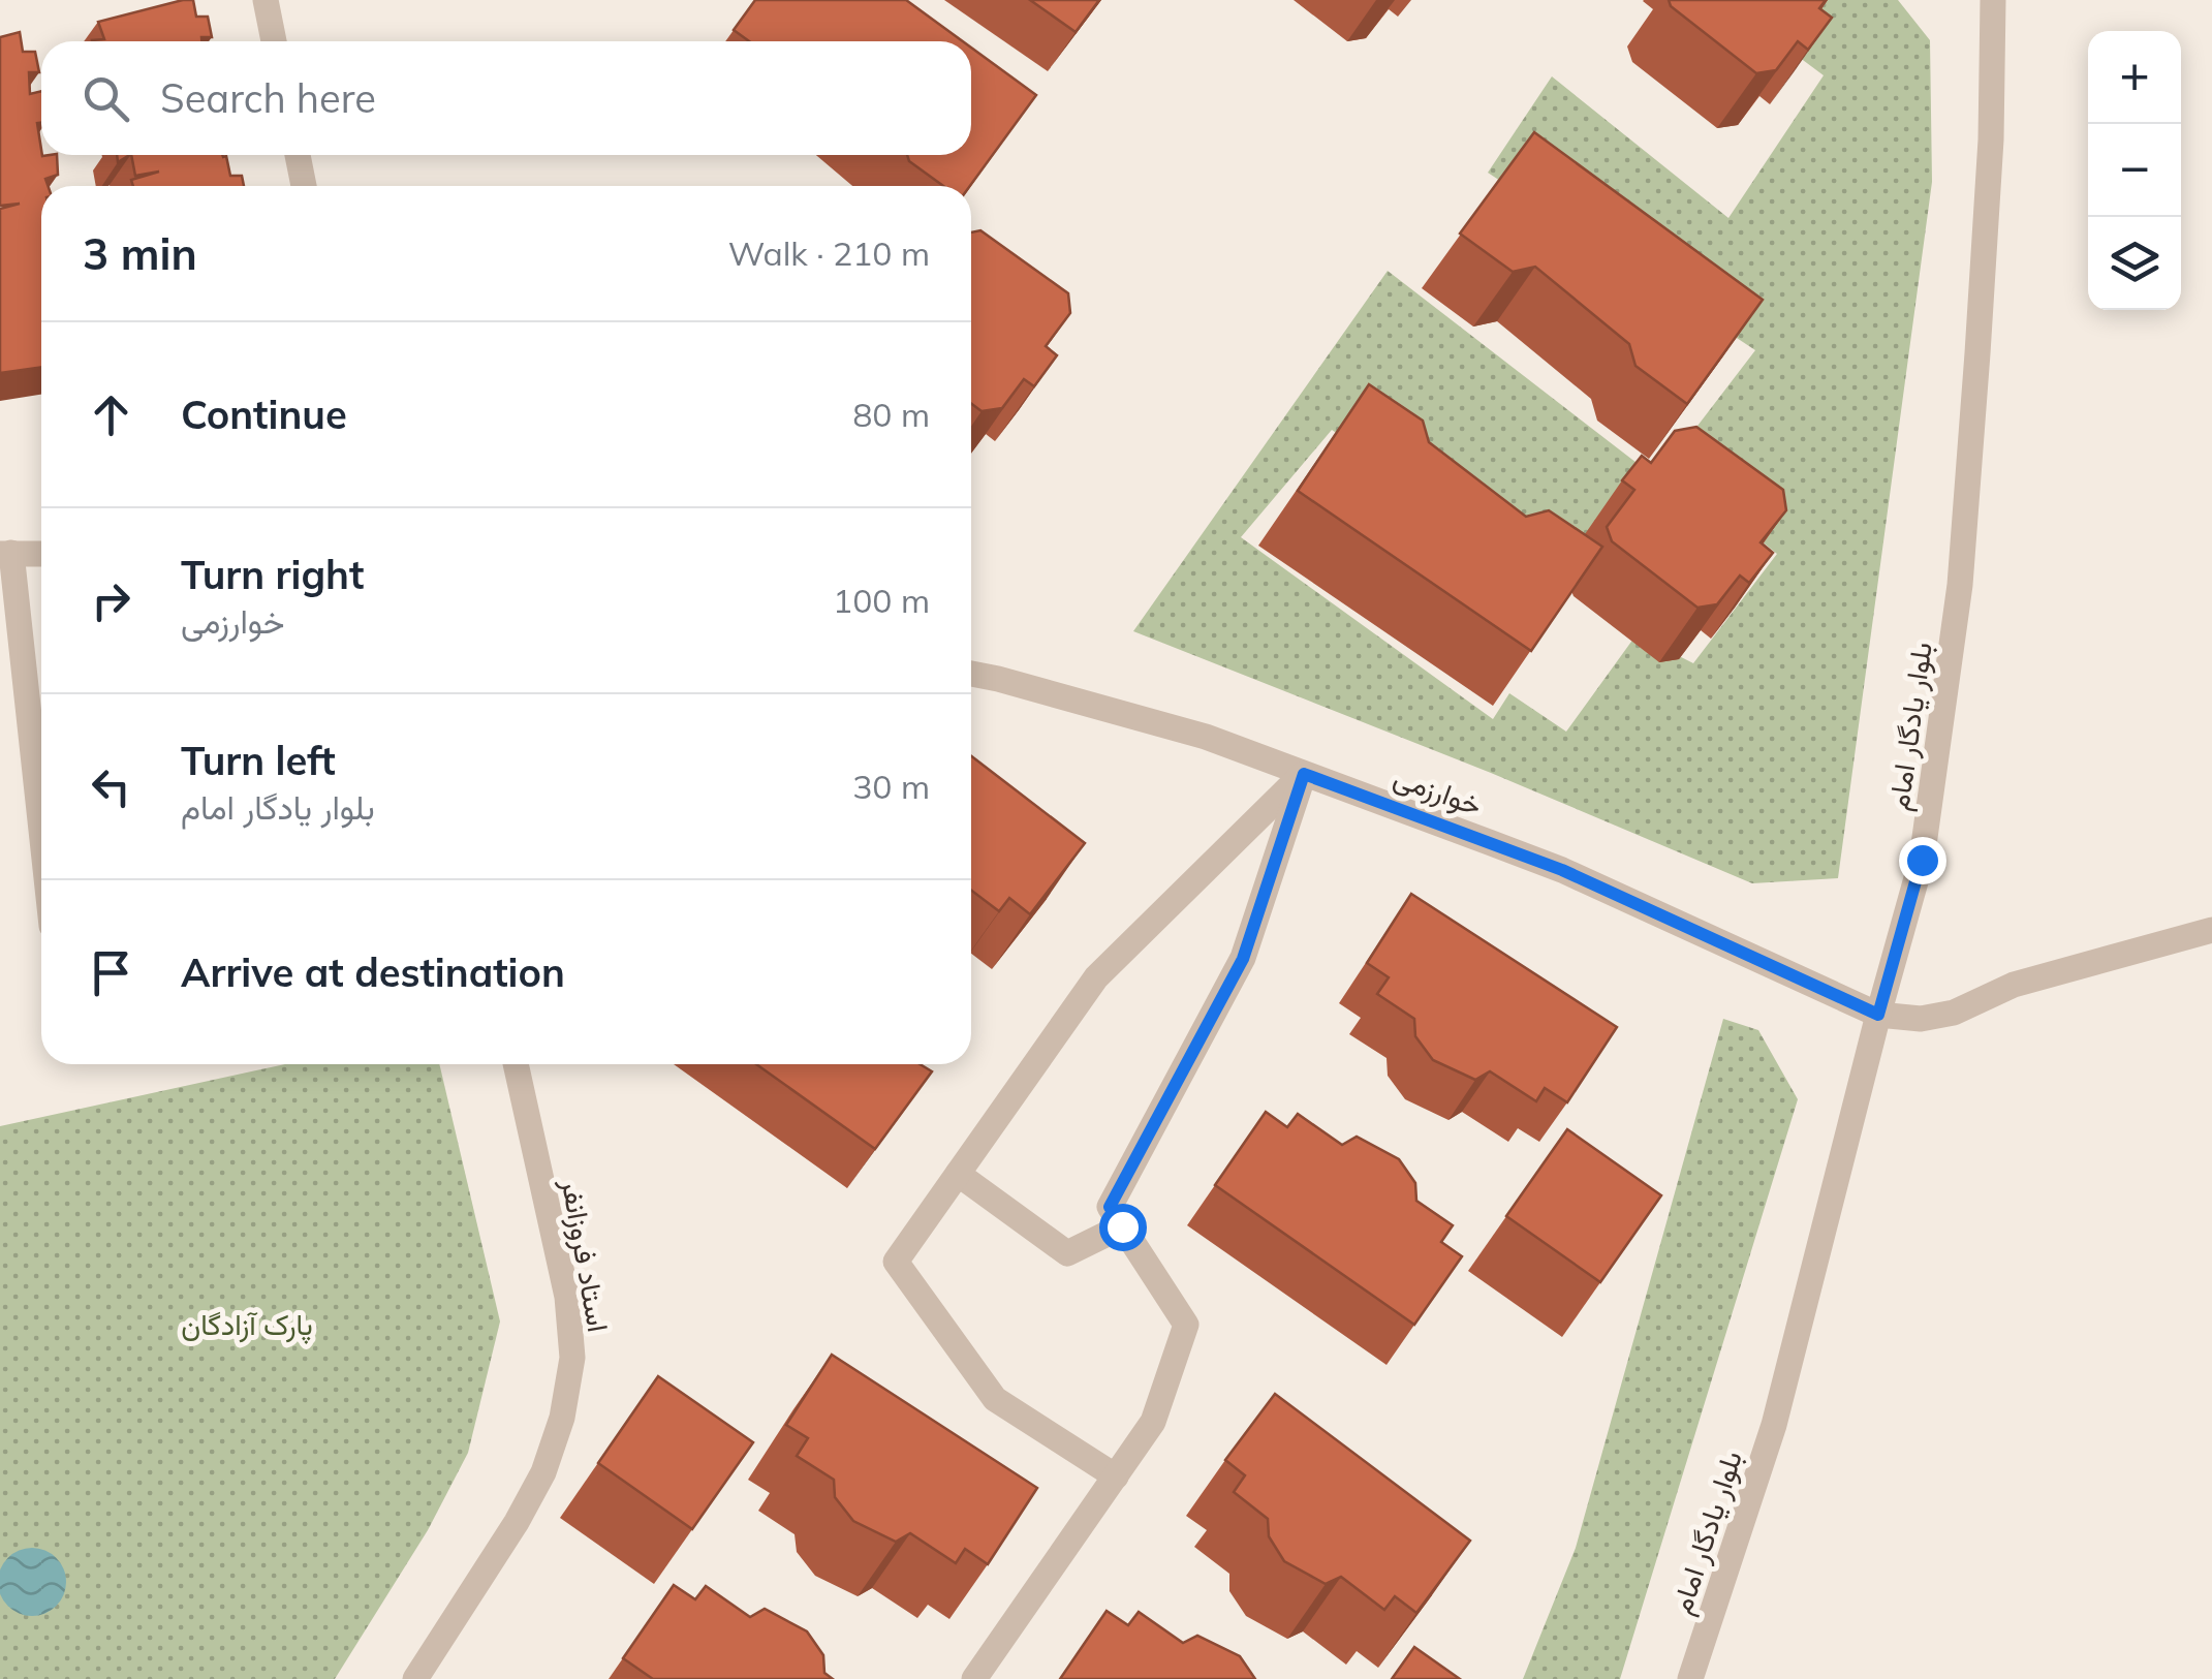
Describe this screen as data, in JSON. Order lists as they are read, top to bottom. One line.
{"streets":{"street":["بلوار یادگار امام","خوارزمی","استاد فروزانفر"]},"crossings":[["بلوار یادگار امام","خوارزمی"]],"parks":["پارک آزادگان"],"page":{"map_buttons":["+","−"],"search":"Search here","heading":["3 min","Walk · 210 m"],"list":[["Continue","80 m"],["Turn right","خوارزمی","100 m"],["Turn left","بلوار یادگار امام","30 m"],"Arrive at destination"]}}
